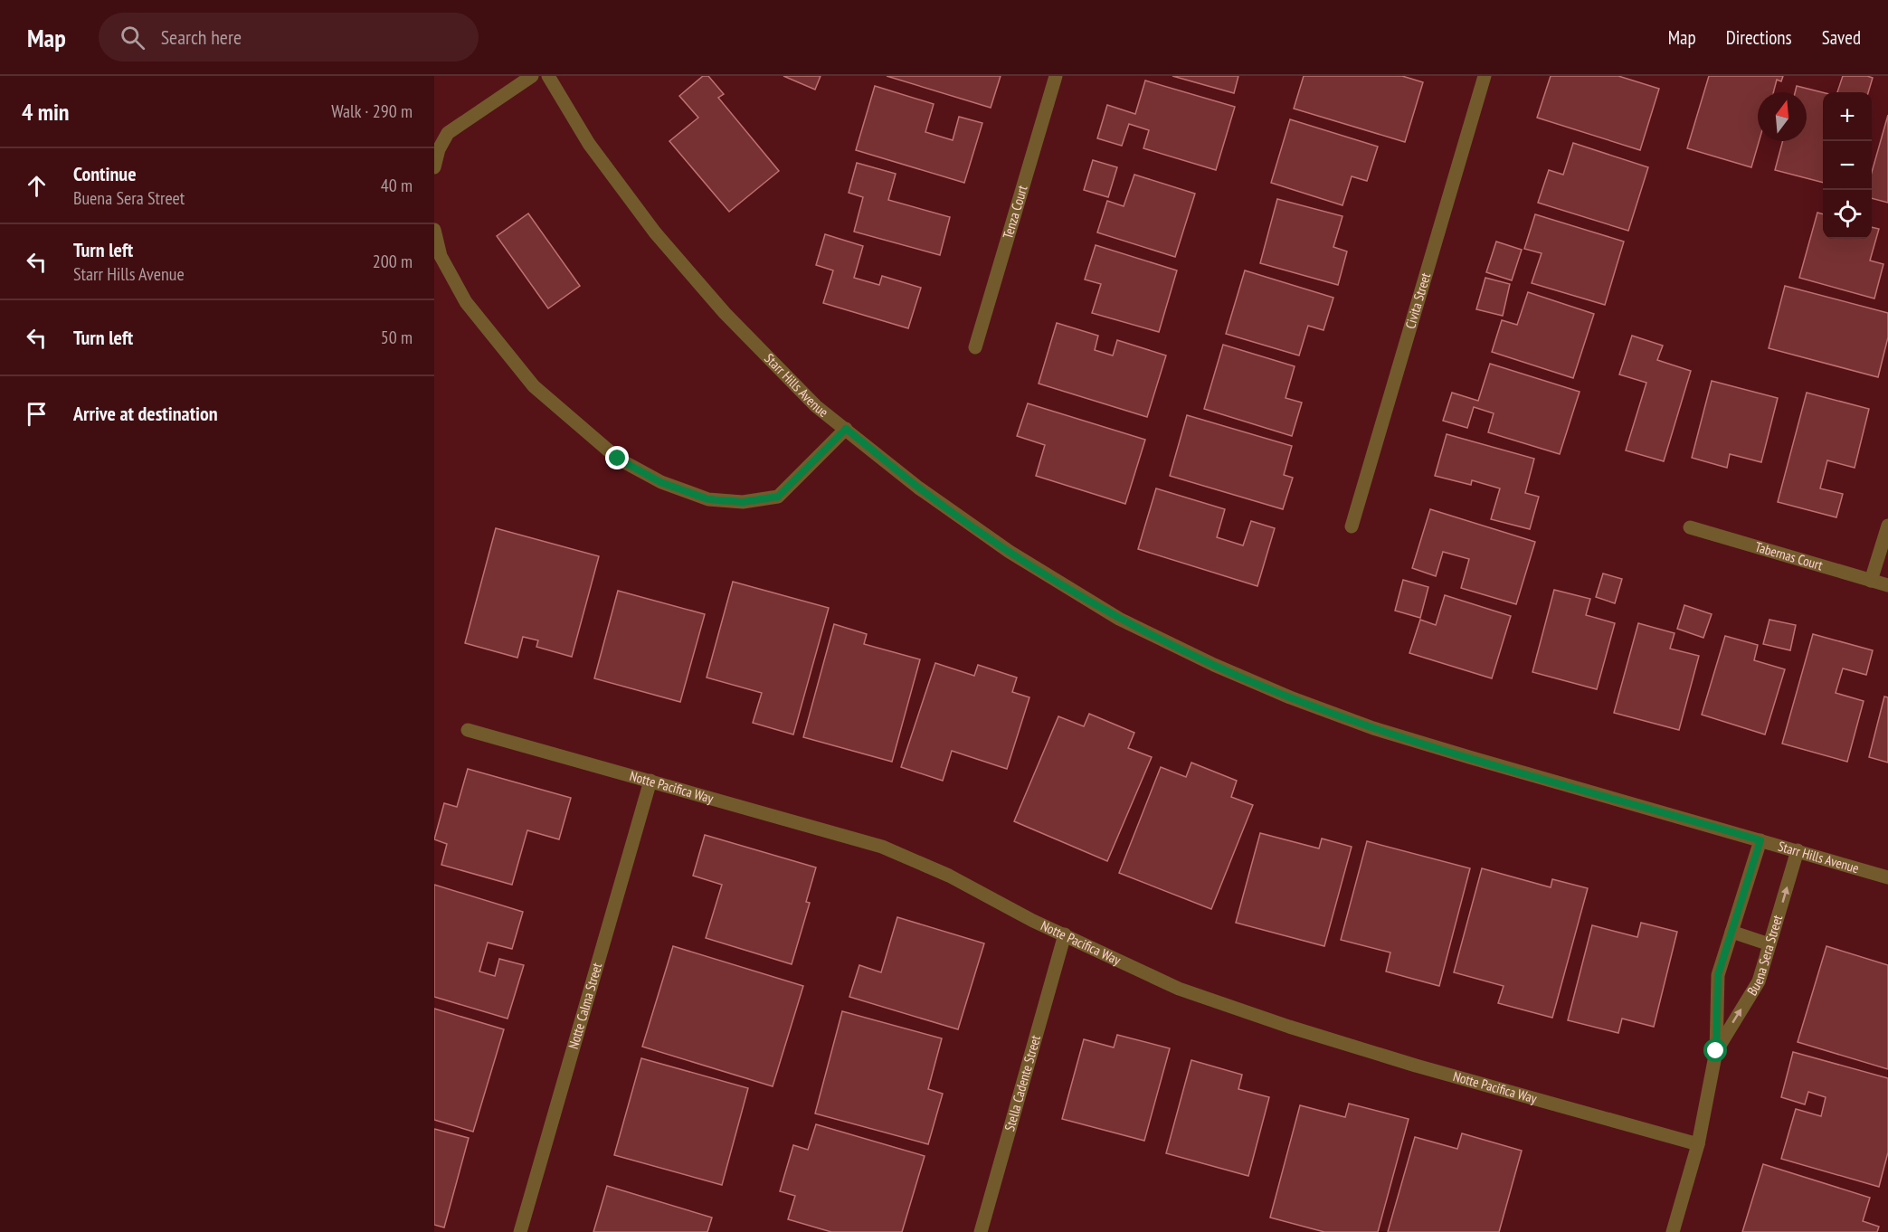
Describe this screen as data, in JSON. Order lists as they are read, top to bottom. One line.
{"streets":{"street":["Tenza Court","Civita Street","Starr Hills Avenue","Tabernas Court","Notte Pacifica Way","Buena Sera Street","Notte Calma Street","Stella Cadente Street"]},"crossings":[["Starr Hills Avenue","Buena Sera Street"],["Notte Pacifica Way","Buena Sera Street"],["Notte Pacifica Way","Notte Calma Street"],["Notte Pacifica Way","Stella Cadente Street"]],"north":"top","page":{"header":"Map","search":"Search here","nav":["Map","Directions","Saved"],"heading":["4 min","Walk · 290 m"],"map_buttons":["+","−"],"list":[["Continue","Buena Sera Street","40 m"],["Turn left","Starr Hills Avenue","200 m"],["Turn left","50 m"],"Arrive at destination"]}}
